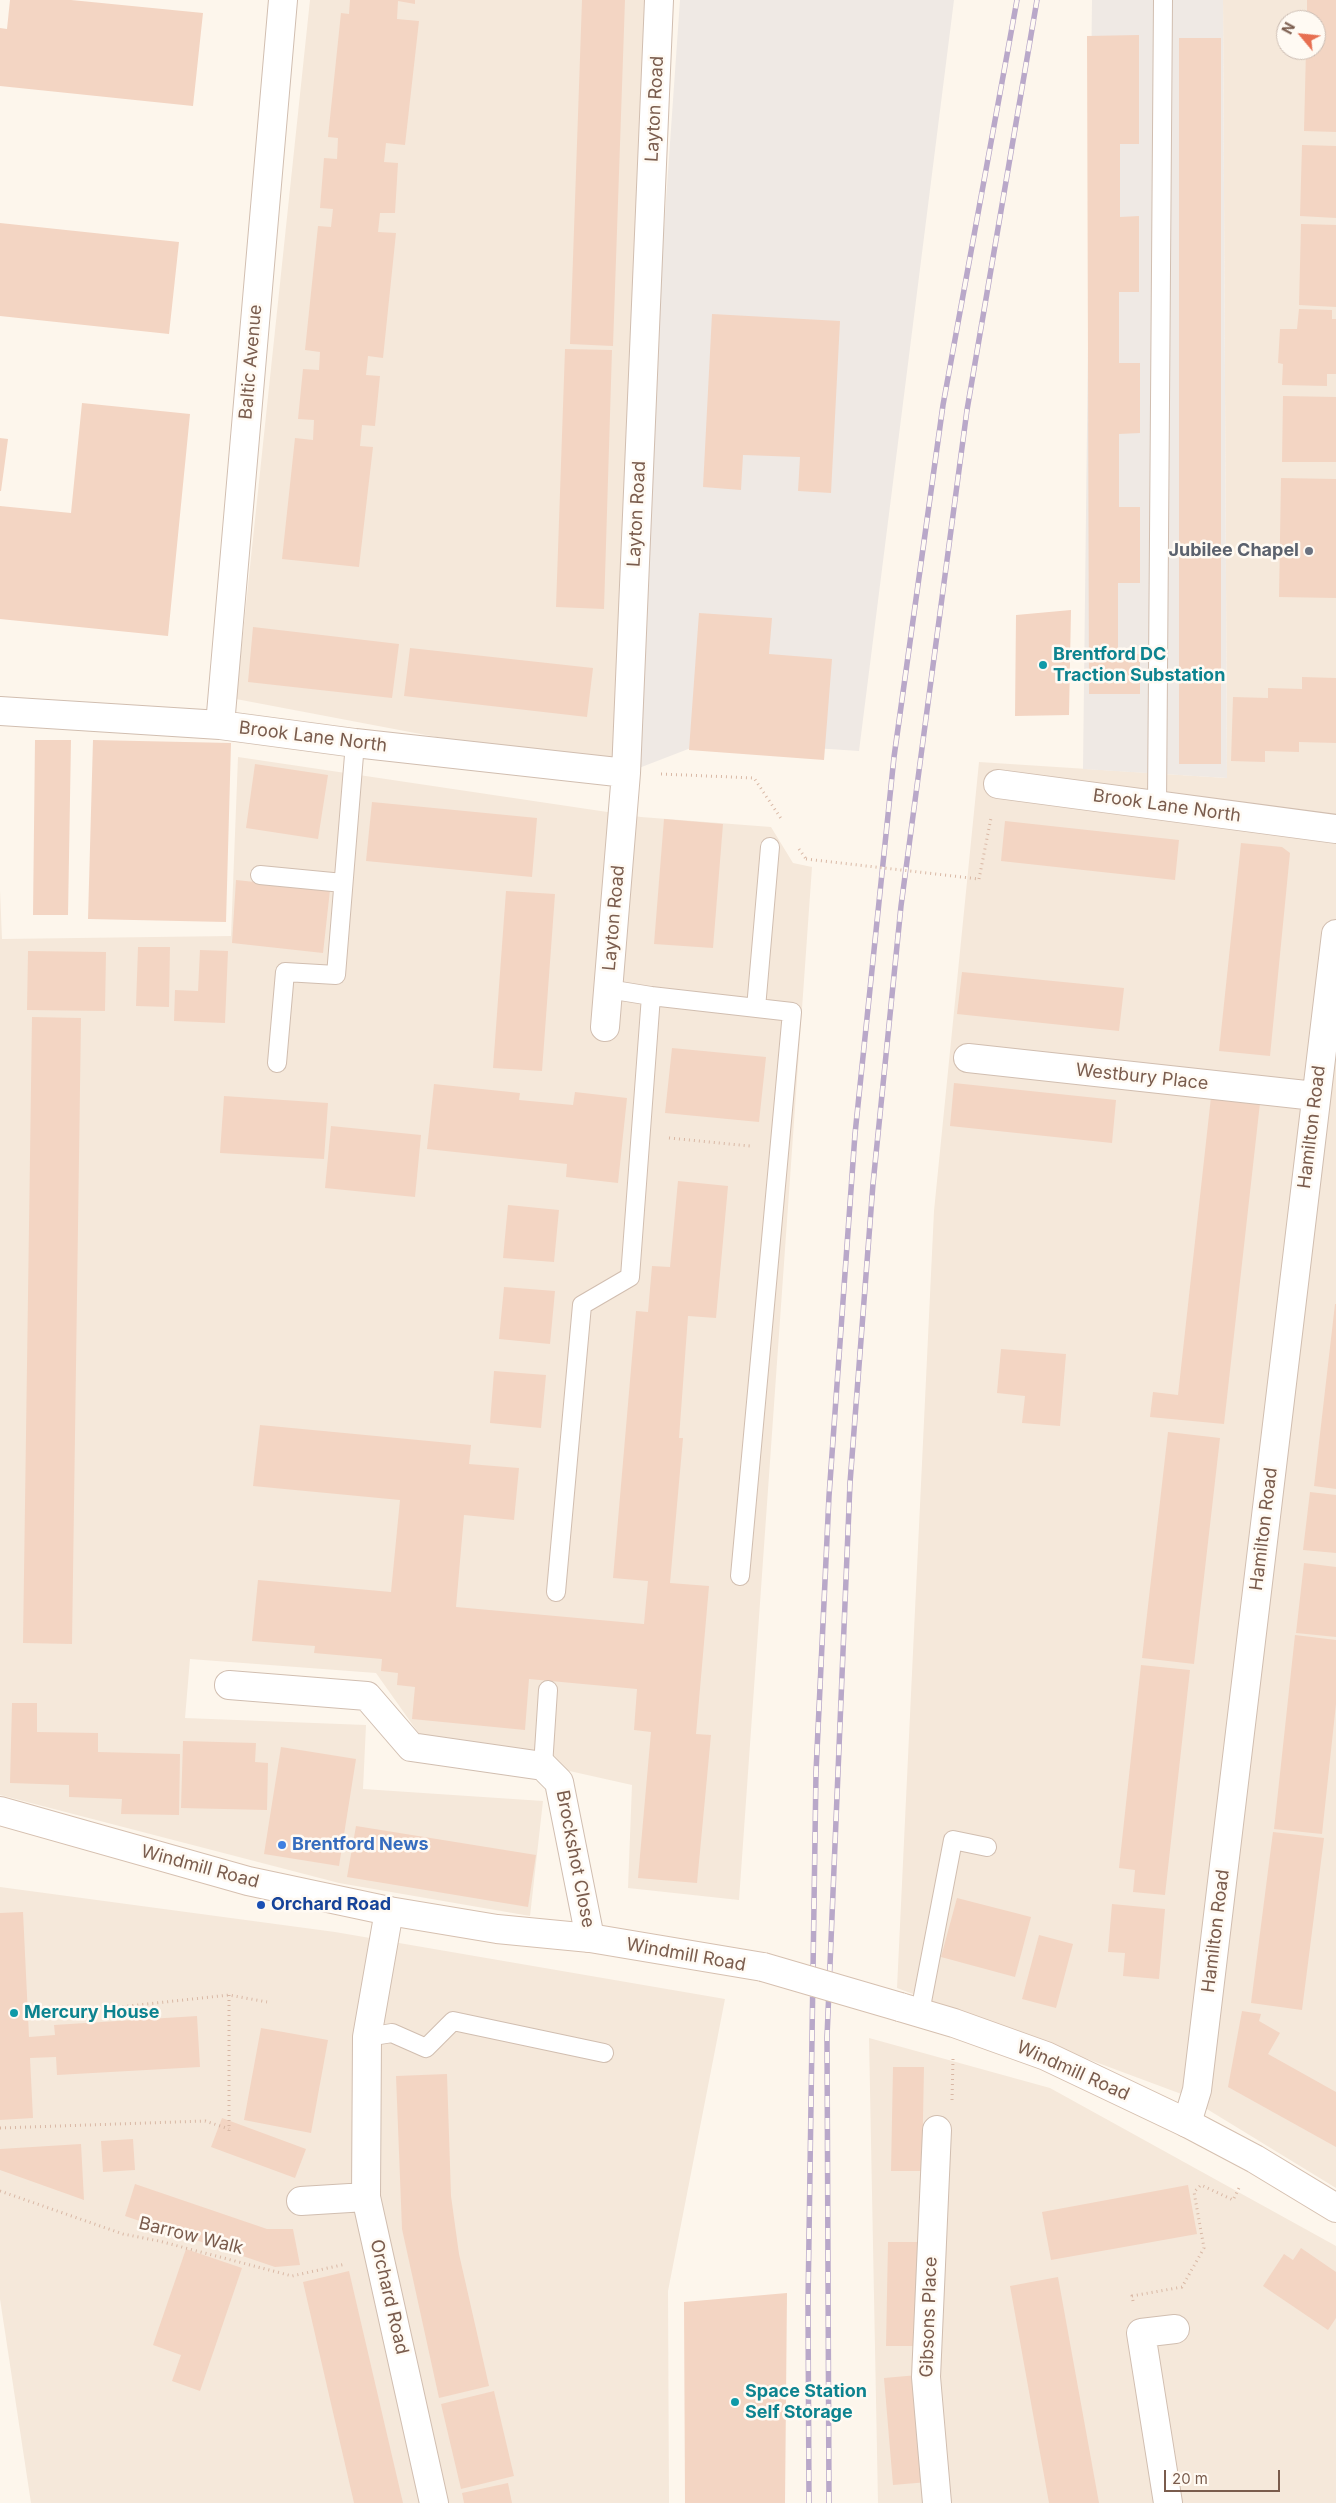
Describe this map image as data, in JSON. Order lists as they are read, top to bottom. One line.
{"streets":{"street":["Layton Road","Baltic Avenue","Brook Lane North","Westbury Place","Hamilton Road","Brockshot Close","Windmill Road","Orchard Road","Gibsons Place"],"path":["Barrow Walk"]},"crossings":[["Layton Road","Brook Lane North"],["Baltic Avenue","Brook Lane North"],["Westbury Place","Hamilton Road"],["Hamilton Road","Windmill Road"],["Brockshot Close","Windmill Road"],["Windmill Road","Orchard Road"],["Barrow Walk","Orchard Road"]],"places":["Jubilee Chapel","Brentford DC Traction Substation","Brentford News","Orchard Road","Mercury House","Space Station Self Storage"],"scale_bar":"20 m","north":"top left"}
